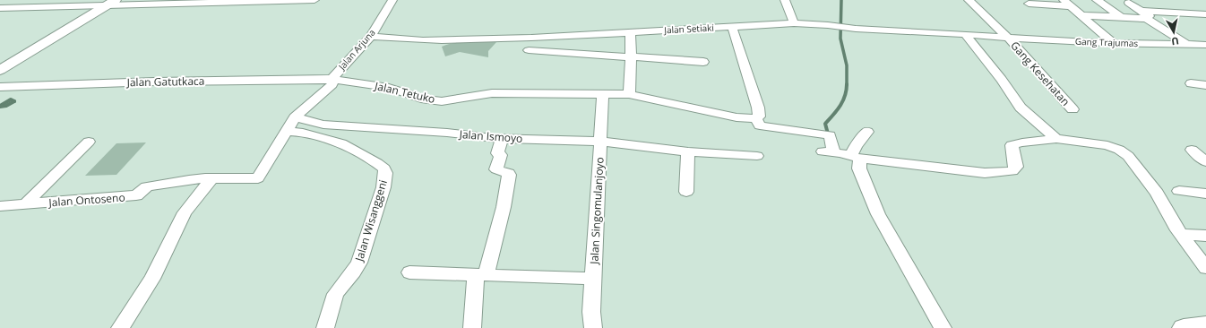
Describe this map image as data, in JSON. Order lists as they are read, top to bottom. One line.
{"streets":{"street":["Jalan Setiaki","Gang Trajumas","Jalan Arjuna","Gang Kesehatan","Jalan Gatutkaca","Jalan Tetuko","Jalan Ismoyo","Jalan Ontoseno","Jalan Singomulanjoyo","Jalan Wisanggeni"]},"crossings":[["Jalan Setiaki","Gang Trajumas"],["Jalan Setiaki","Jalan Arjuna"],["Jalan Setiaki","Gang Kesehatan"],["Gang Trajumas","Gang Kesehatan"],["Jalan Arjuna","Jalan Gatutkaca"],["Jalan Arjuna","Jalan Tetuko"],["Jalan Arjuna","Jalan Ontoseno"],["Jalan Gatutkaca","Jalan Tetuko"],["Jalan Gatutkaca","Jalan Ontoseno"],["Jalan Tetuko","Jalan Ontoseno"],["Jalan Tetuko","Jalan Singomulanjoyo"],["Jalan Ismoyo","Jalan Ontoseno"],["Jalan Ismoyo","Jalan Singomulanjoyo"],["Jalan Ontoseno","Jalan Wisanggeni"]],"north":"bottom"}
